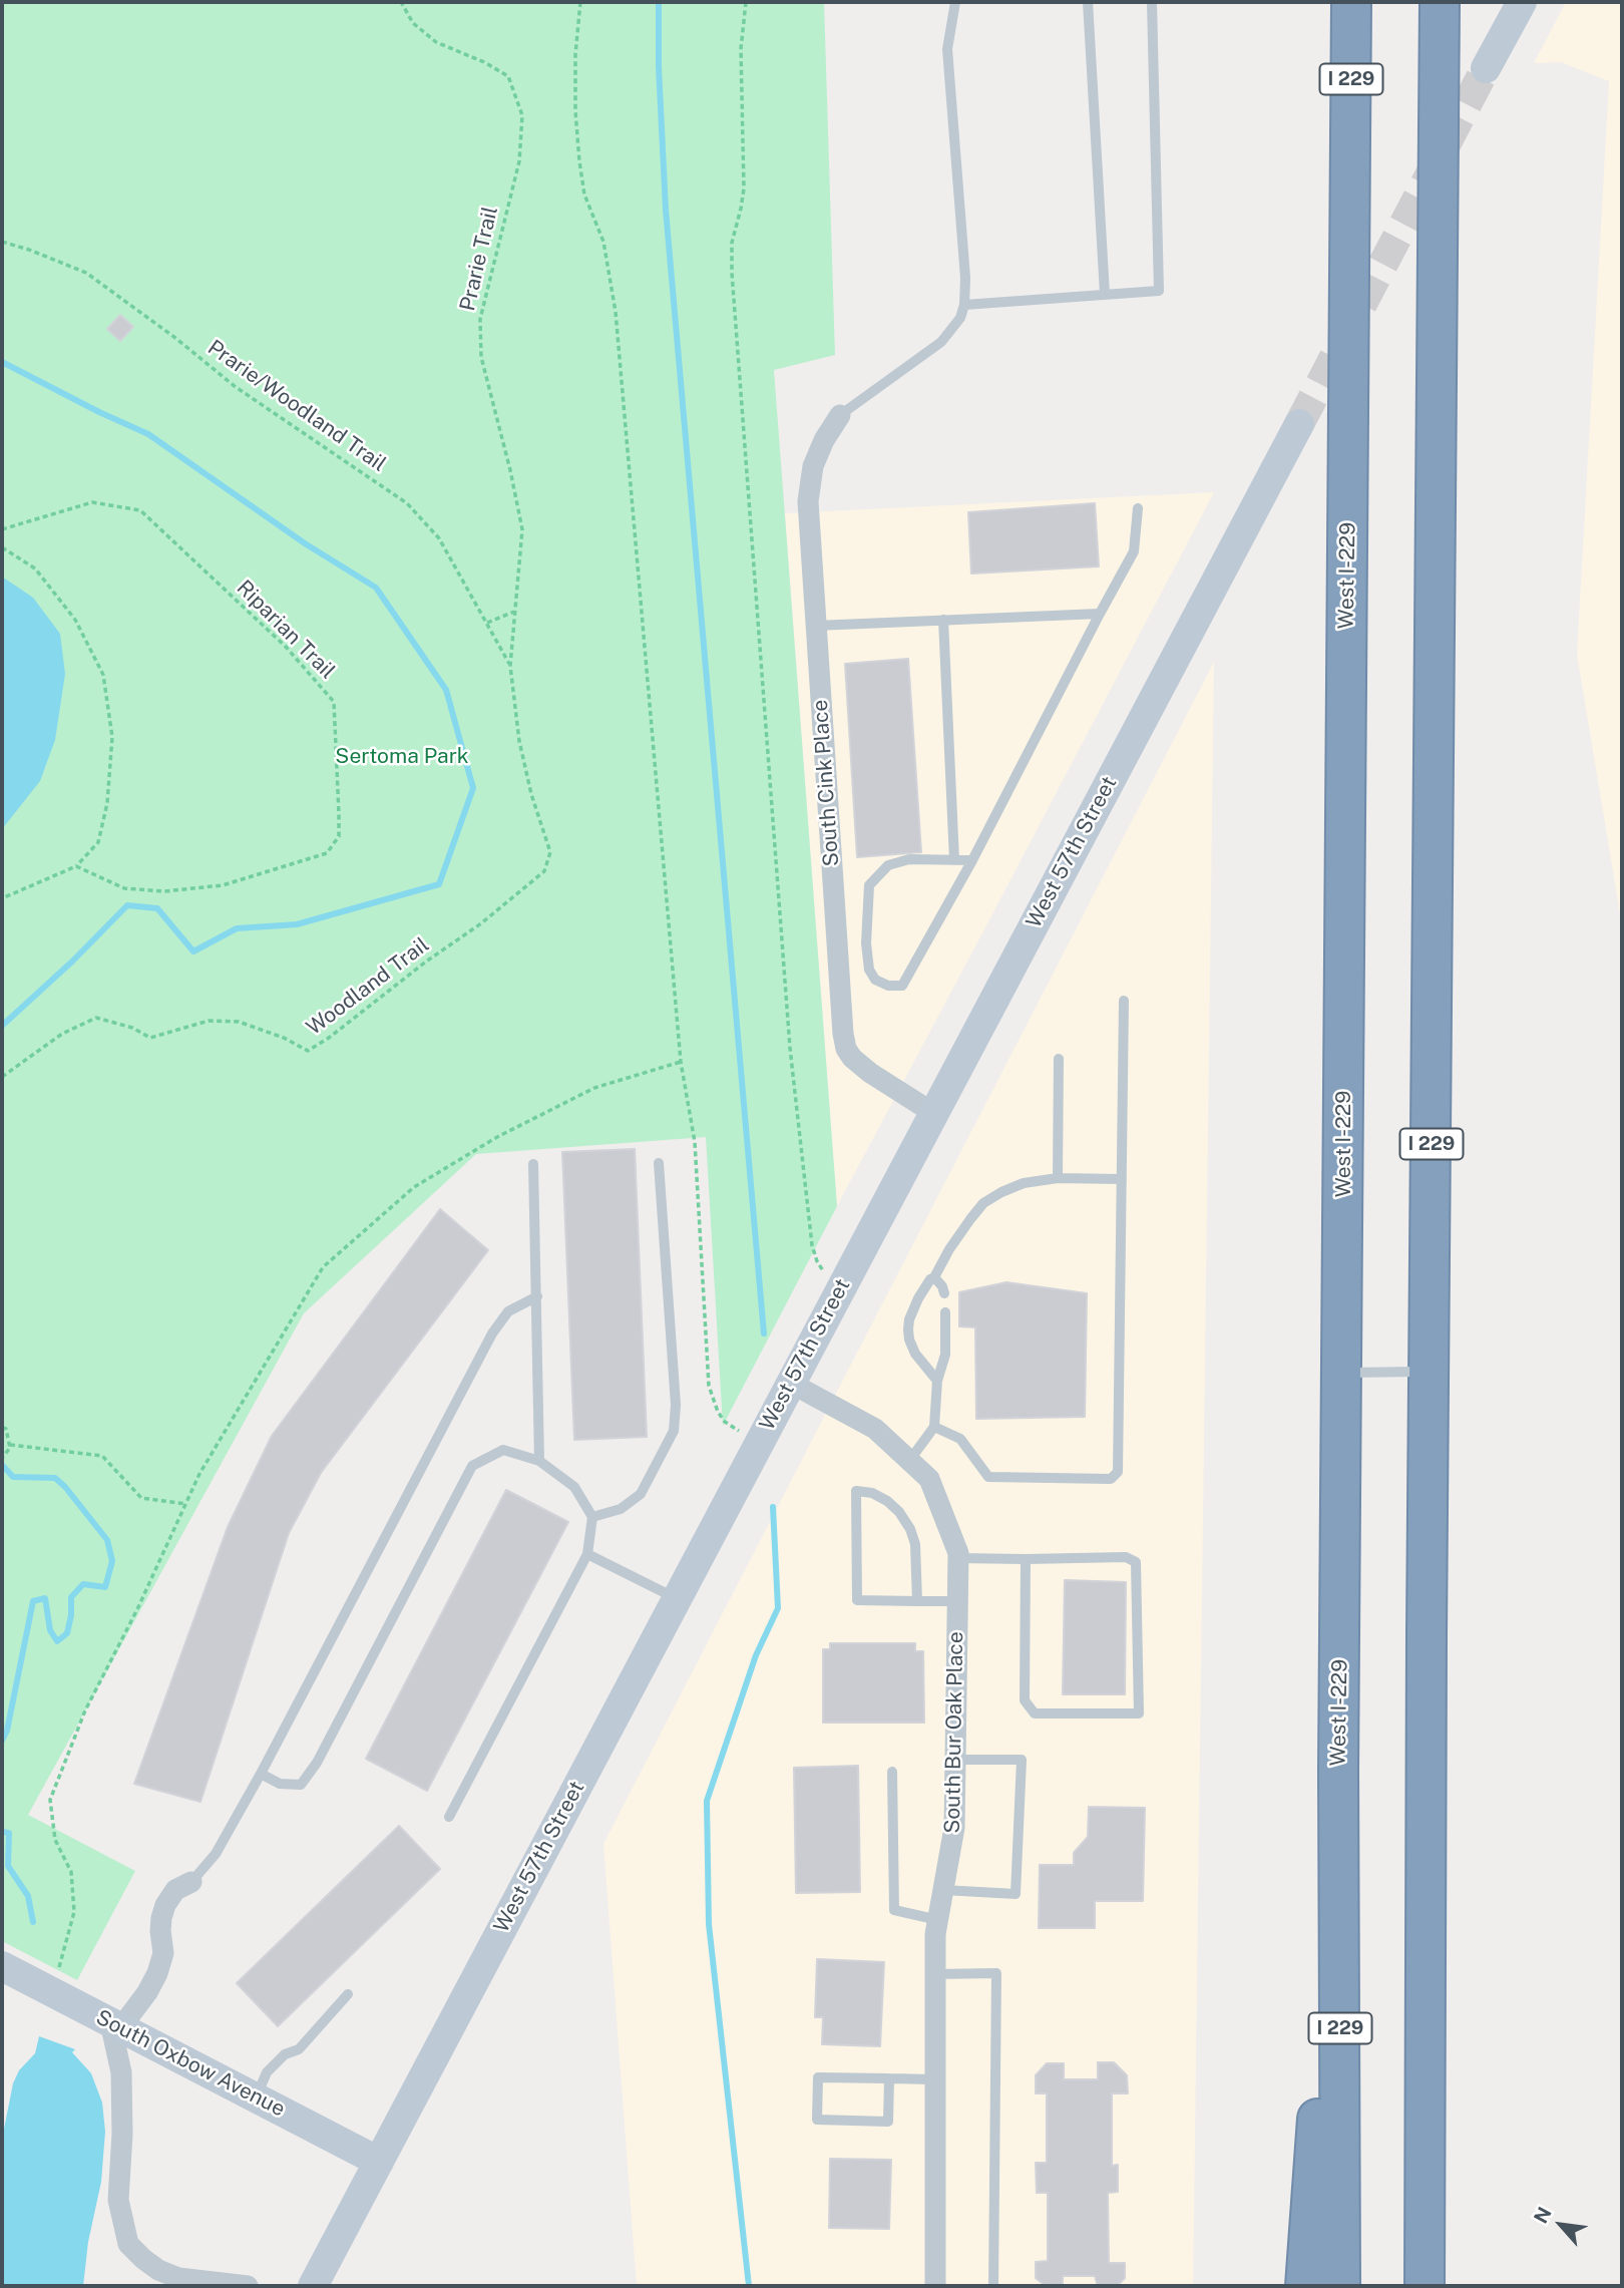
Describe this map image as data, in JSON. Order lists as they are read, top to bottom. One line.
{"streets":{"highway":["I 229","West I-229"],"main road":["West 57th Street","South Oxbow Avenue"],"street":["South Cink Place","South Bur Oak Place"],"path":["Prarie Trail","Prarie/Woodland Trail","Riparian Trail","Woodland Trail"]},"crossings":[["Prarie Trail","Prarie/Woodland Trail"],["Prarie Trail","Woodland Trail"],["Prarie/Woodland Trail","Woodland Trail"],["South Cink Place","West 57th Street"],["West 57th Street","South Bur Oak Place"],["West 57th Street","South Oxbow Avenue"]],"parks":["Sertoma Park"],"north":"top left"}
